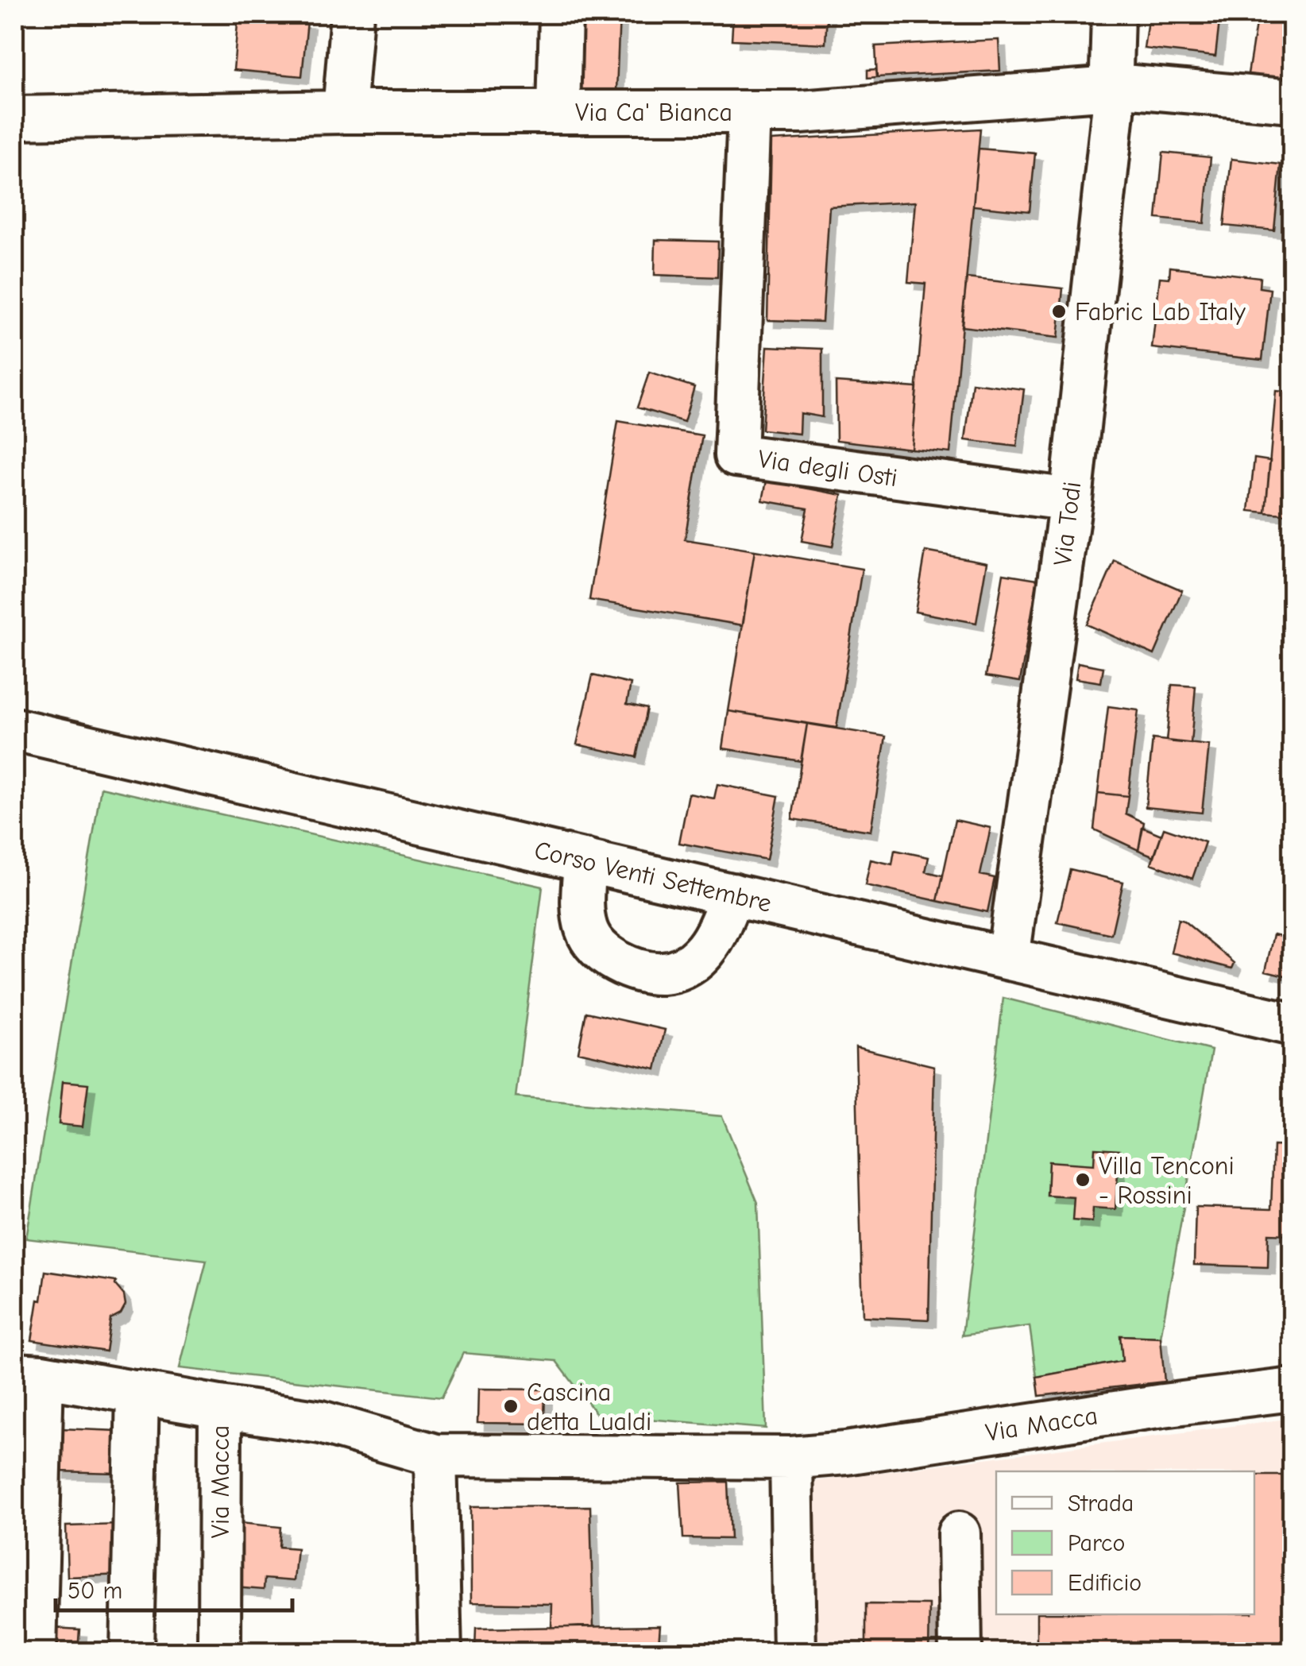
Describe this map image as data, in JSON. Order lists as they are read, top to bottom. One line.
{"streets":{"street":["Via Ca' Bianca","Via degli Osti","Via Todi","Corso Venti Settembre","Via Macca"]},"crossings":[["Via Ca' Bianca","Via degli Osti"],["Via Ca' Bianca","Via Todi"],["Via degli Osti","Via Todi"],["Via Todi","Corso Venti Settembre"]],"places":["Fabric Lab Italy","Villa Tenconi - Rossini","Cascina detta Lualdi"],"legend":["Strada","Parco","Edificio"],"scale_bar":"50 m"}
